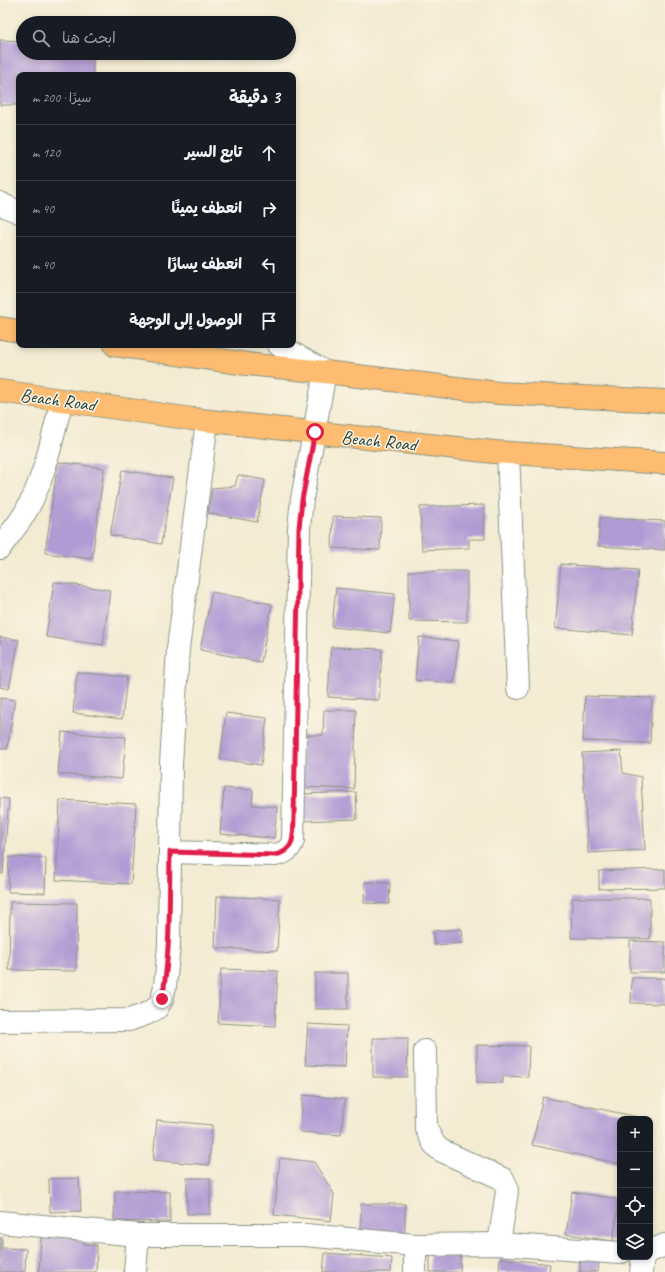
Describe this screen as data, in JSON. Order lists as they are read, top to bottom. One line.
{"streets":{"highway":["Beach Road"]},"page":{"search":"ابحث هنا","heading":["3 دقيقة","سيرًا · 200 m"],"list":[["تابع السير","120 m"],["انعطف يمينًا","40 m"],["انعطف يسارًا","40 m"],"الوصول إلى الوجهة"],"map_buttons":["+","−"]}}
